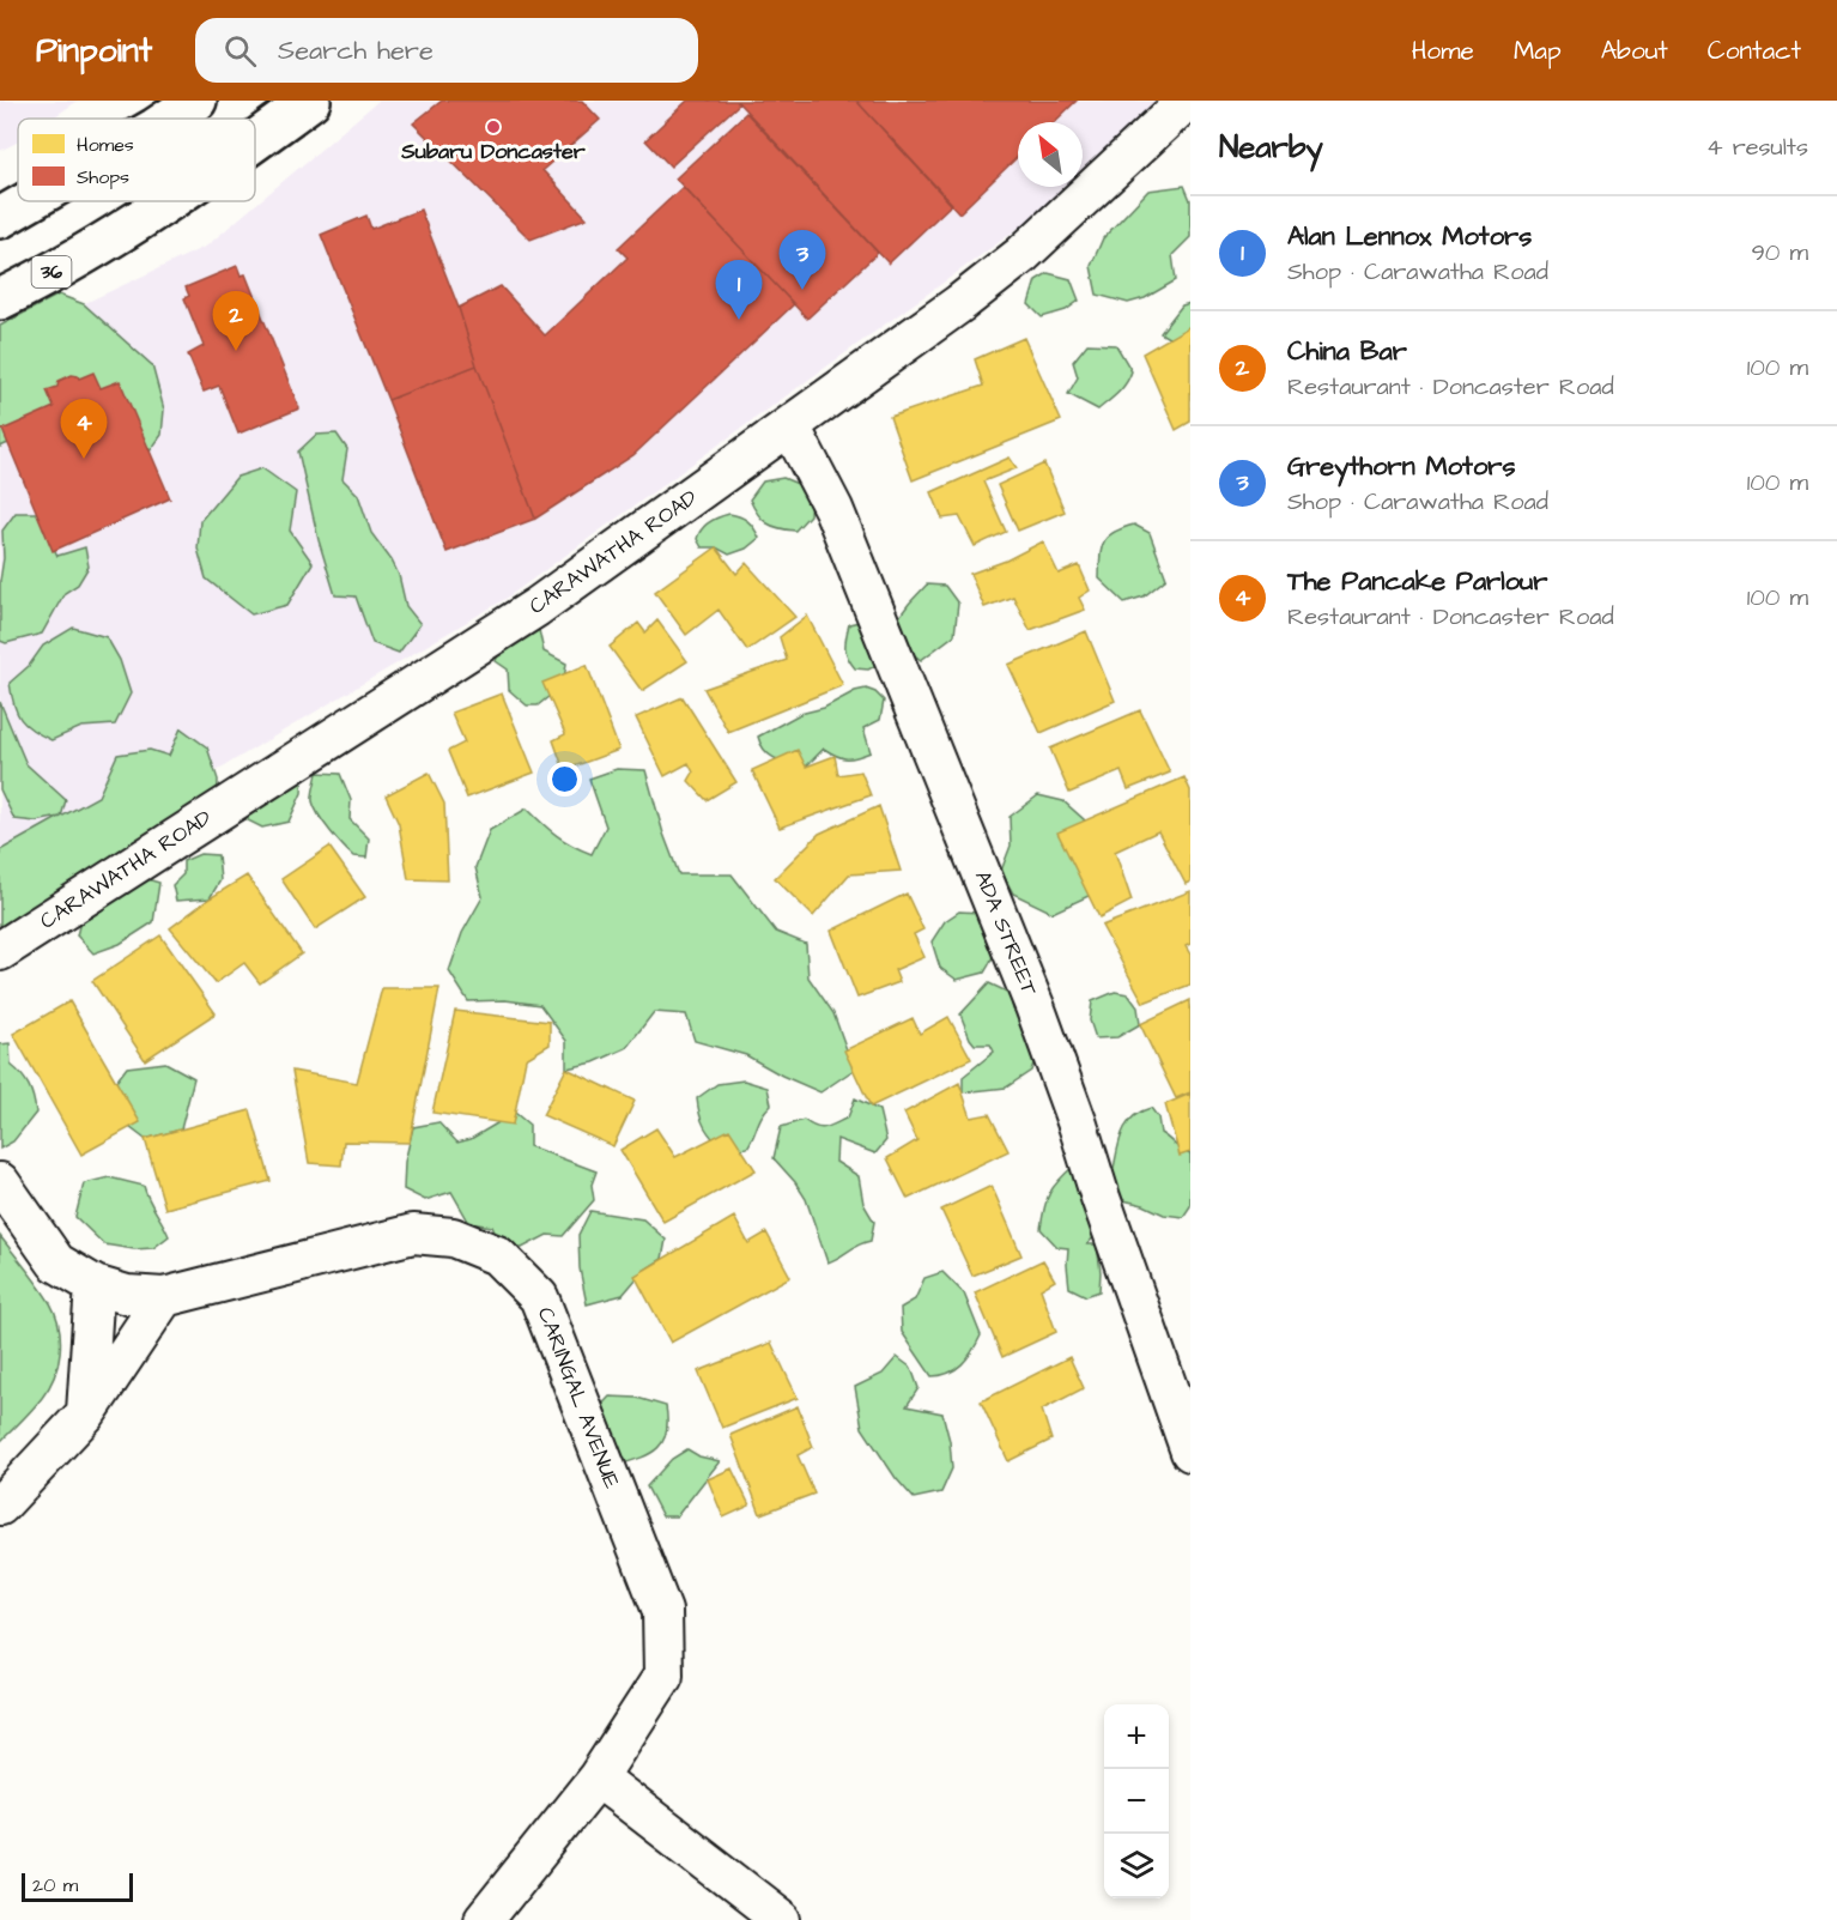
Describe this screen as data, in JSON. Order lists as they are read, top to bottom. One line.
{"streets":{"main road":["36"],"street":["CARAWATHA ROAD","ADA STREET","CARINGAL AVENUE"]},"crossings":[["CARAWATHA ROAD","ADA STREET"]],"places":["Subaru Doncaster"],"legend":["Homes","Shops"],"scale_bar":"20 m","north":"top left","page":{"header":"Pinpoint","search":"Search here","nav":["Home","Map","About","Contact"],"heading":["Nearby","4 results"],"list":[{"mark":"1","name":"Alan Lennox Motors","note":"Shop · Carawatha Road","value":"90 m"},{"mark":"2","name":"China Bar","note":"Restaurant · Doncaster Road","value":"100 m"},{"mark":"3","name":"Greythorn Motors","note":"Shop · Carawatha Road","value":"100 m"},{"mark":"4","name":"The Pancake Parlour","note":"Restaurant · Doncaster Road","value":"100 m"}],"pins":["3","1","2","4"],"map_buttons":["+","−"],"scale":"20 m"}}
